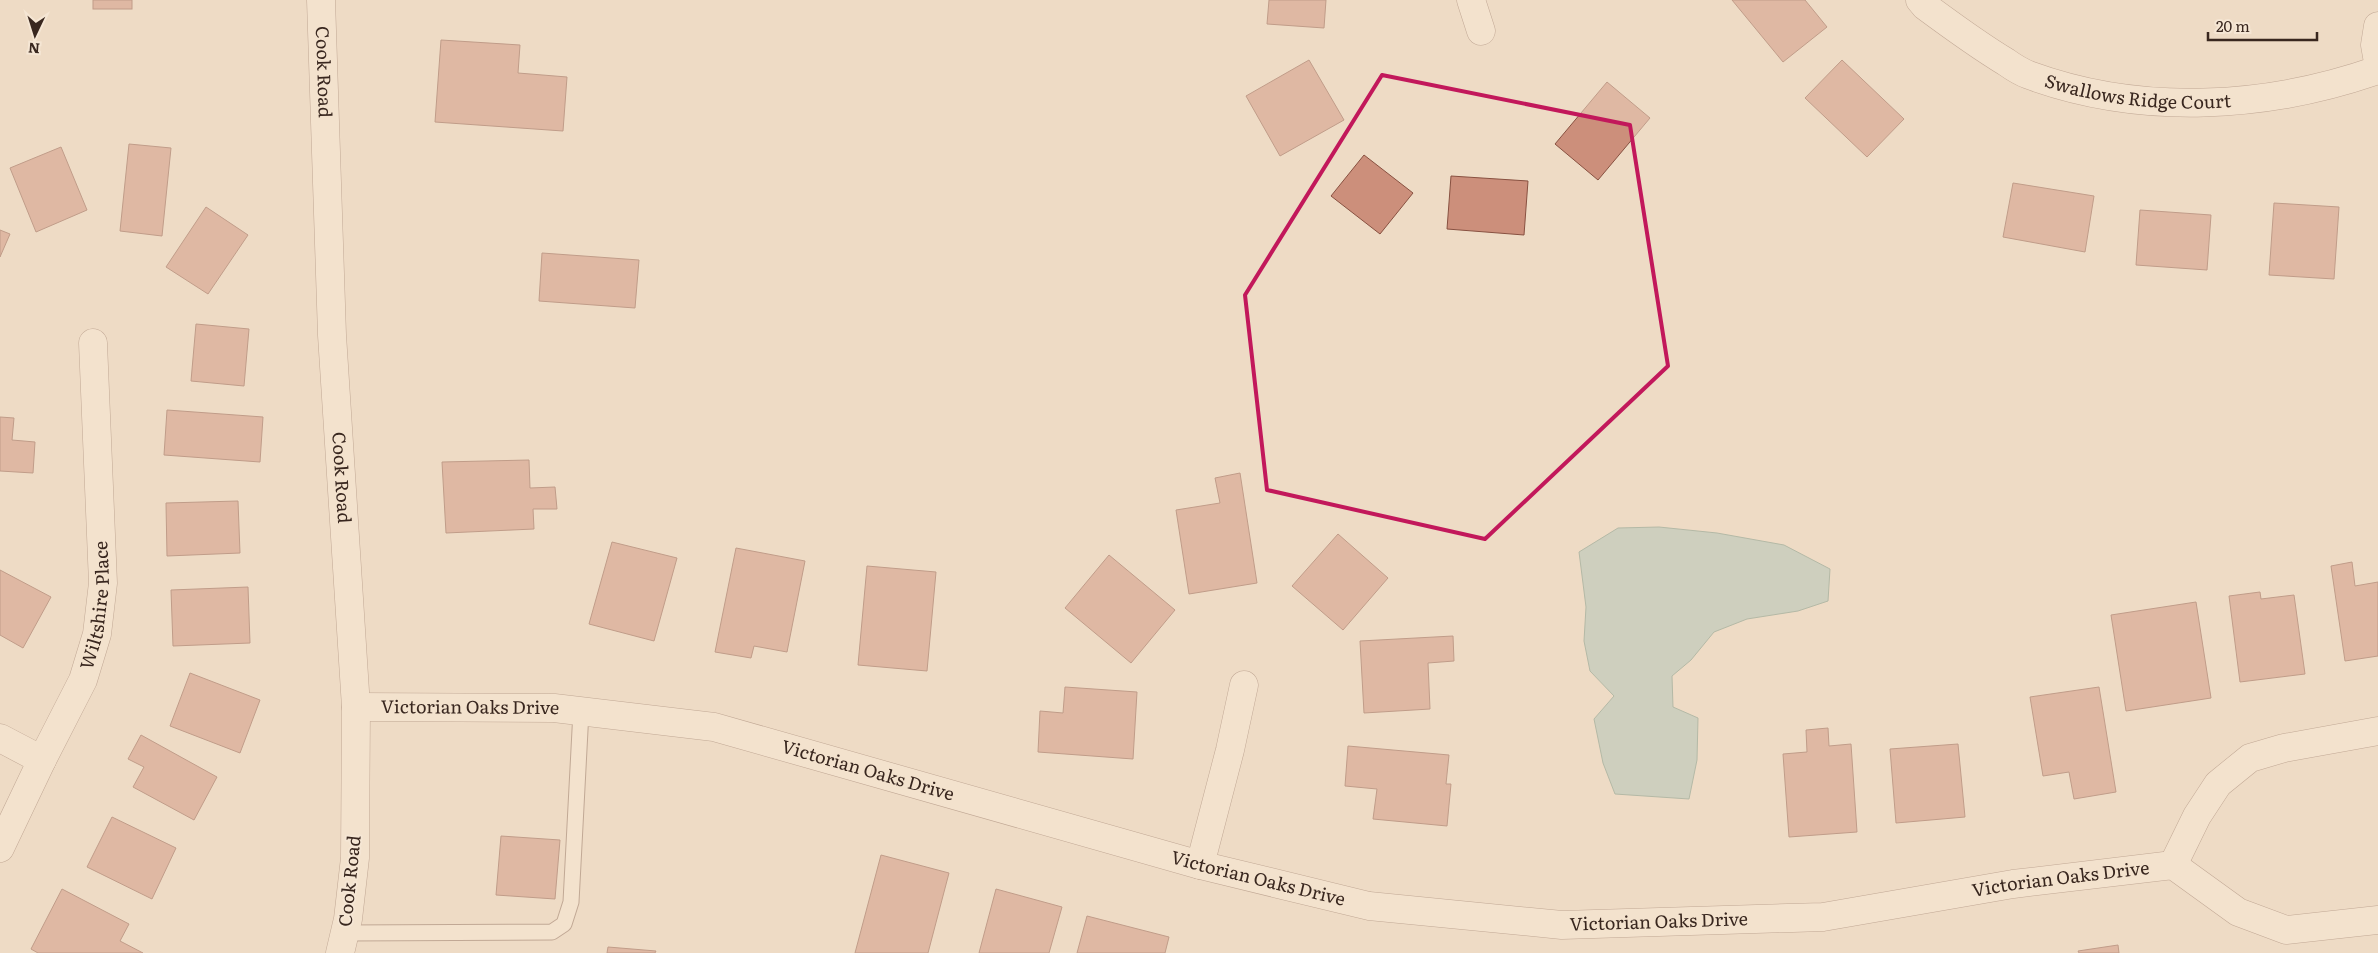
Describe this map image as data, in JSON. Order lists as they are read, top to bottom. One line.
{"streets":{"street":["Cook Road","Swallows Ridge Court","Wiltshire Place","Victorian Oaks Drive"]},"crossings":[["Cook Road","Victorian Oaks Drive"]],"scale_bar":"20 m","north":"bottom"}
